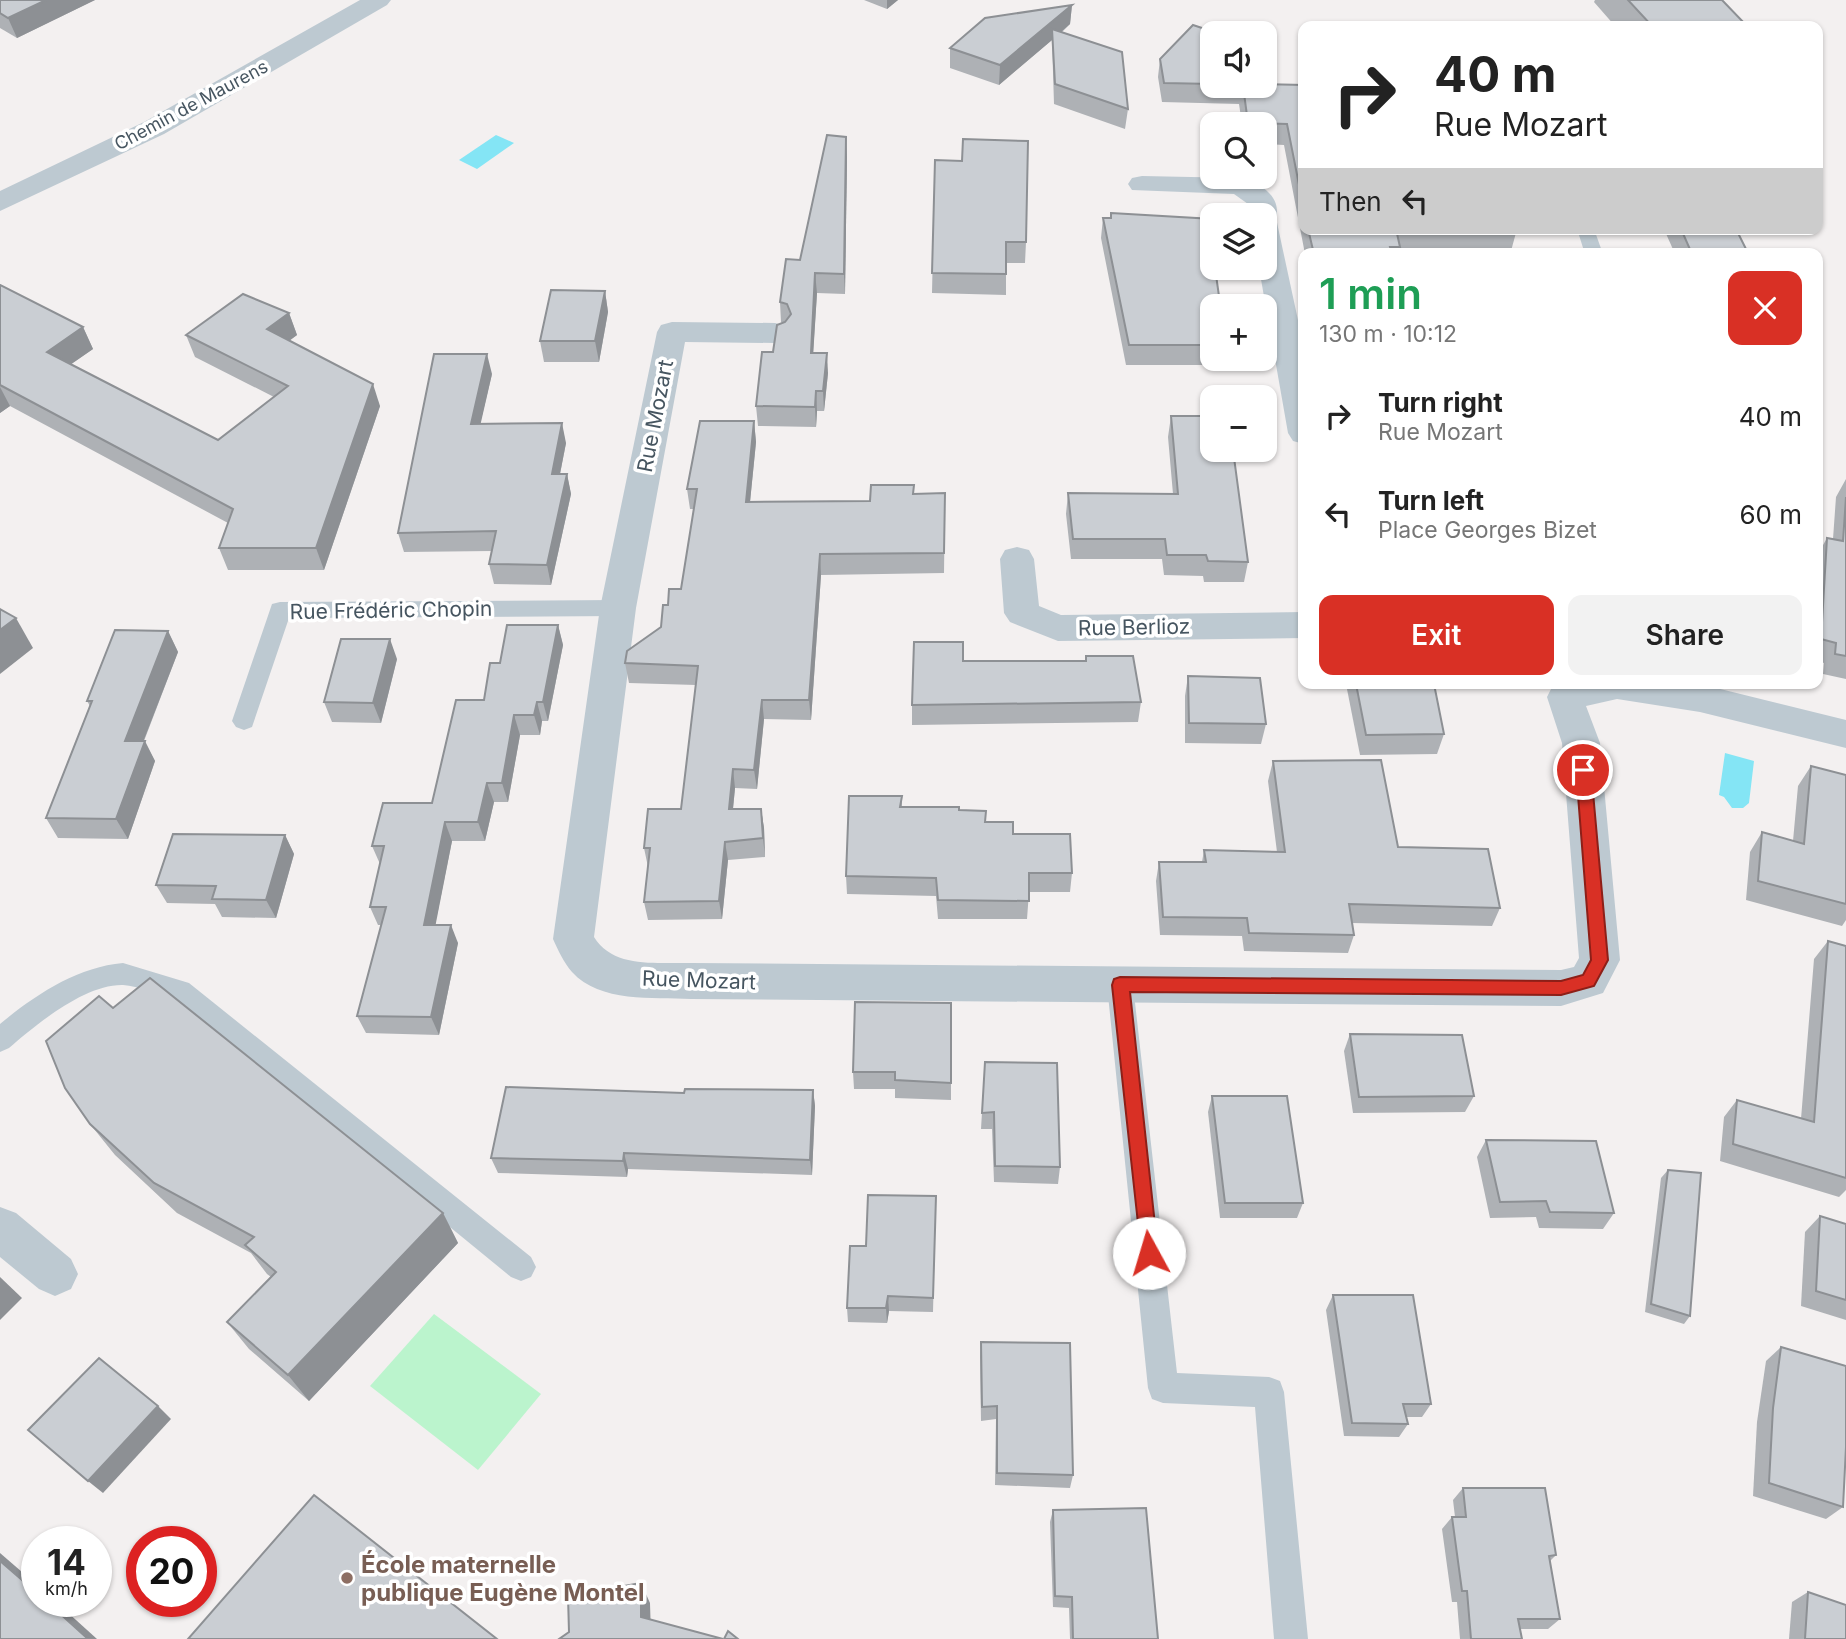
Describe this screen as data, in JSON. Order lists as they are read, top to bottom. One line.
{"streets":{"street":["Chemin de Maurens","Rue Mozart","Rue Berlioz"],"lane":["Rue Frédéric Chopin"]},"crossings":[["Rue Mozart","Rue Frédéric Chopin"]],"places":["École maternelle publique Eugène Montel"],"page":{"map_buttons":["+","−"],"turn":["40 m","Rue Mozart"],"then":"Then","heading":["1 min","130 m · 10:12"],"list":[{"name":"Turn right","note":"Rue Mozart","value":"40 m"},{"name":"Turn left","note":"Place Georges Bizet","value":"60 m"}],"buttons":["Exit","Share"],"speed":"14 km/h","limit":"20"}}
